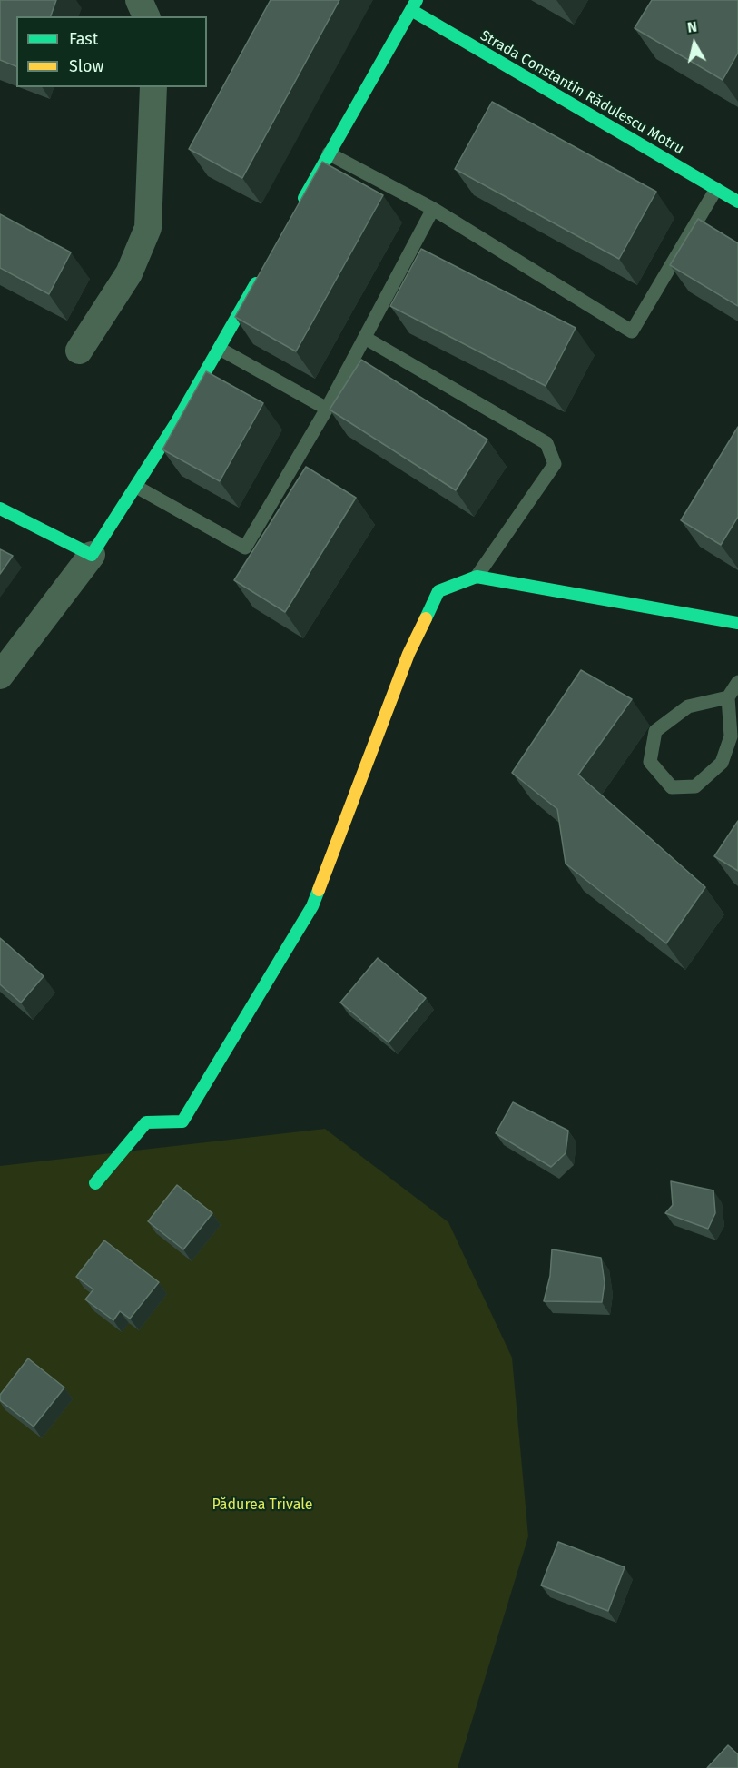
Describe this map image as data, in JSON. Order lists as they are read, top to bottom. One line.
{"streets":{"street":["Strada Constantin Rădulescu Motru"]},"parks":["Pădurea Trivale"],"legend":["Fast","Slow"],"north":"top"}
